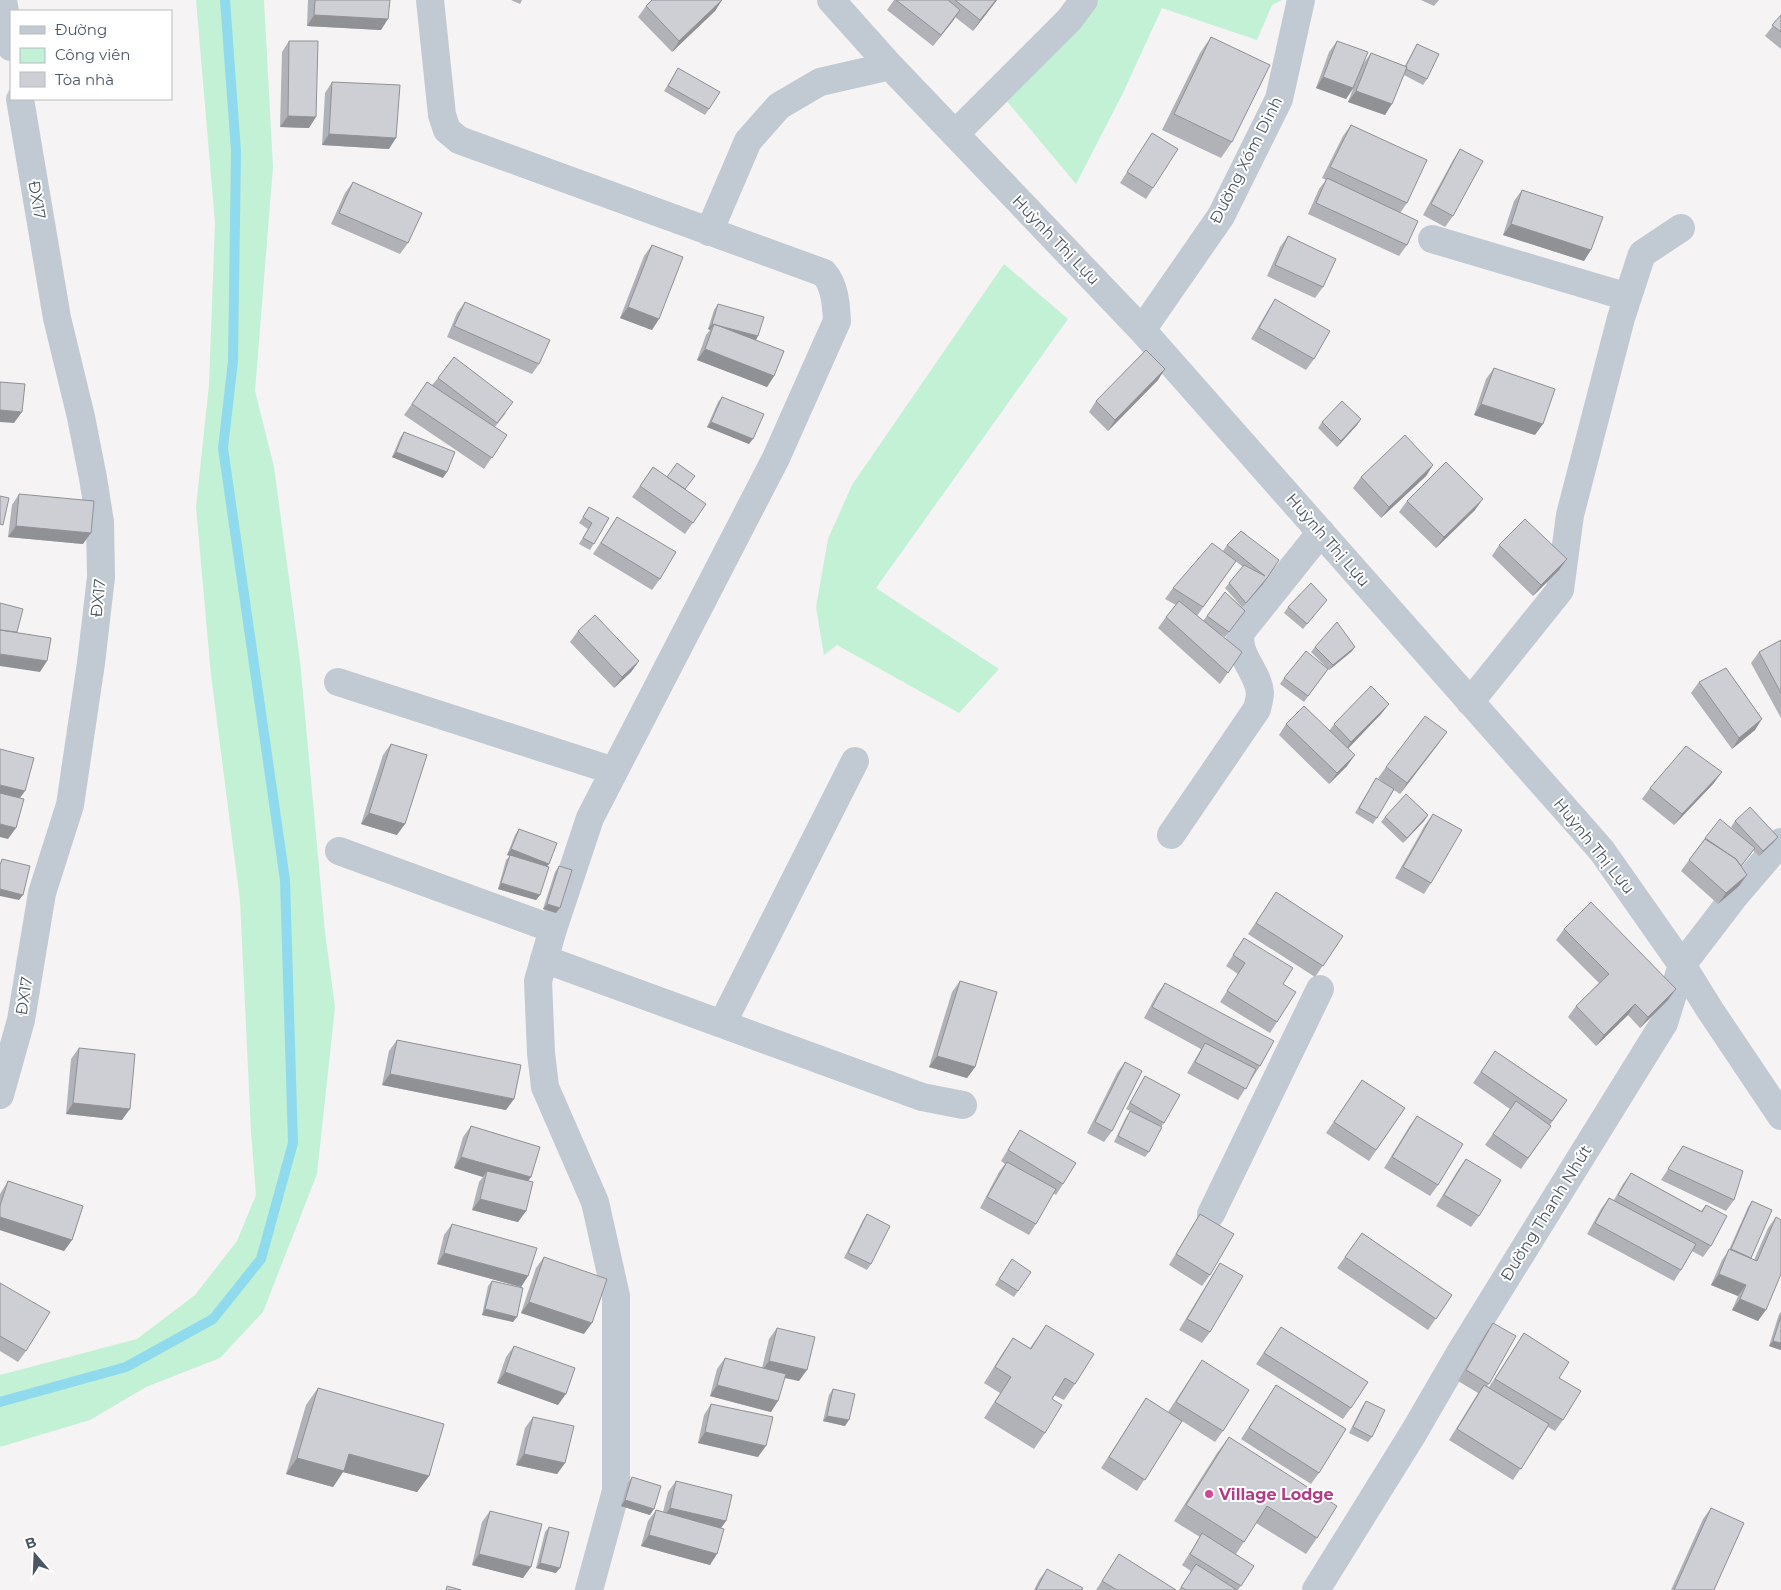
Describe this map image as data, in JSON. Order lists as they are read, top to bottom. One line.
{"streets":{"street":["Đường Xóm Dinh","ĐX17","Huỳnh Thị Lựu","Đường Thanh Nhứt"]},"crossings":[["Đường Xóm Dinh","Huỳnh Thị Lựu"],["Huỳnh Thị Lựu","Đường Thanh Nhứt"]],"places":["Village Lodge"],"legend":["Đường","Công viên","Tòa nhà"],"north":"top"}
